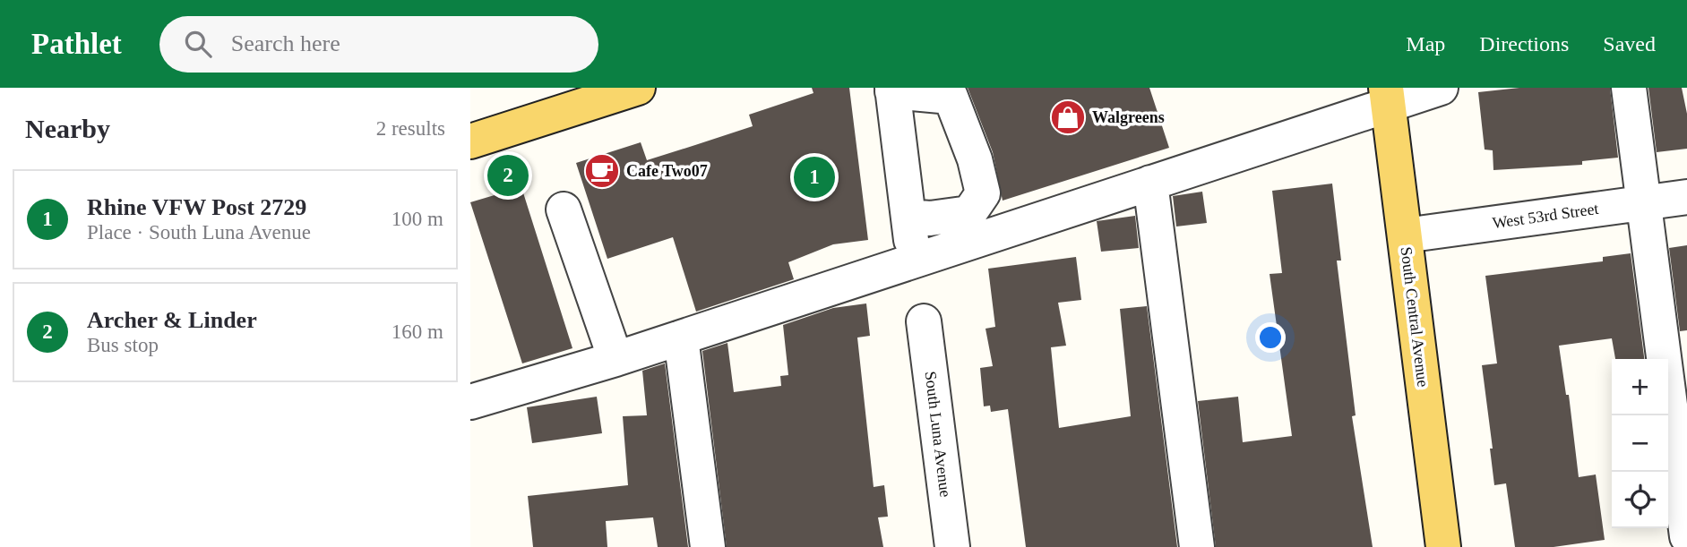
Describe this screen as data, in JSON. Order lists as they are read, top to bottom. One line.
{"streets":{"main road":["South Central Avenue"],"street":["West 53rd Street","South Luna Avenue"]},"crossings":[["West 53rd Street","South Central Avenue"]],"places":{"shop":["Walgreens"],"cafe":["Cafe Two07"]},"page":{"header":"Pathlet","search":"Search here","nav":["Map","Directions","Saved"],"heading":["Nearby","2 results"],"pins":["2","1"],"list":[{"mark":"1","name":"Rhine VFW Post 2729","note":"Place · South Luna Avenue","value":"100 m"},{"mark":"2","name":"Archer & Linder","note":"Bus stop","value":"160 m"}],"map_buttons":["+","−"]}}
